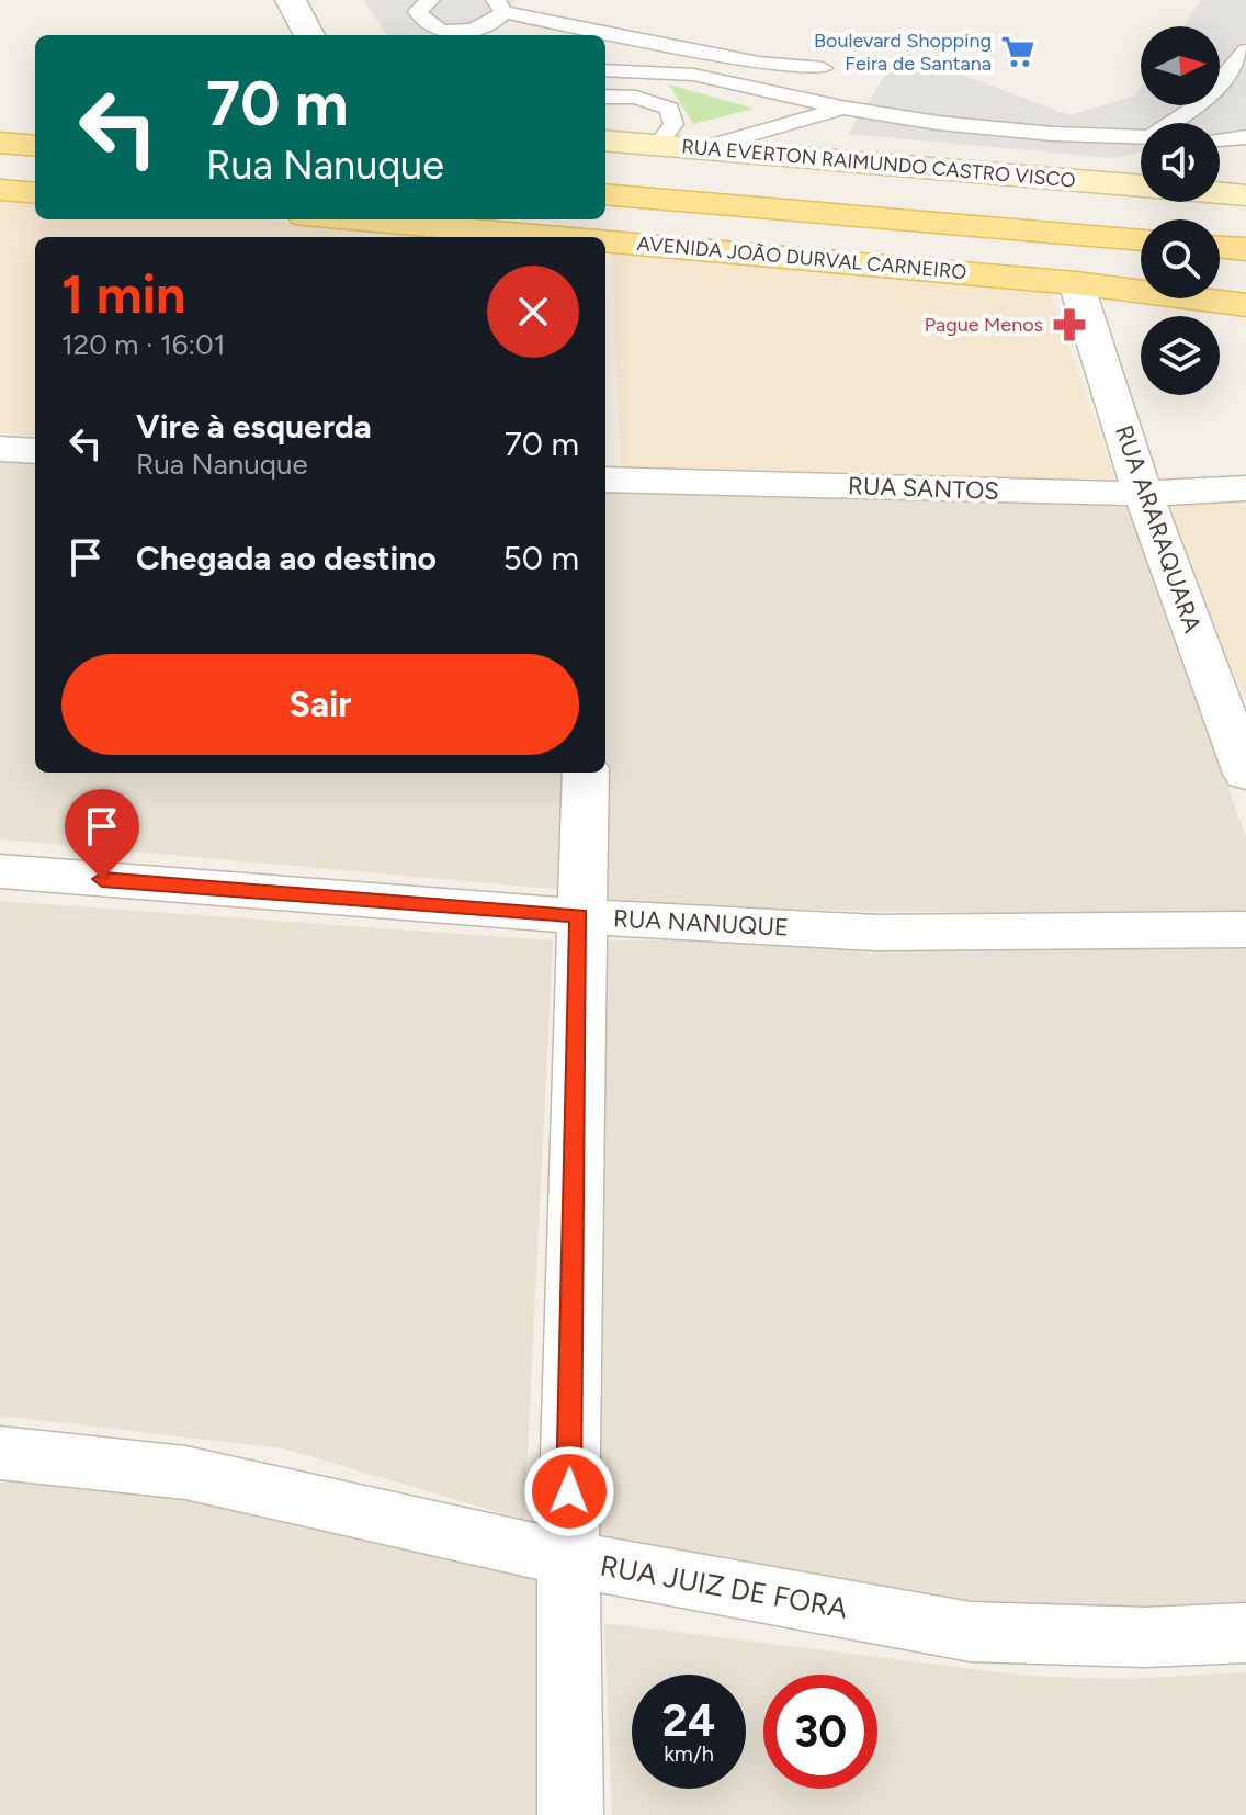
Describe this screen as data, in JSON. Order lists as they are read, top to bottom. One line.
{"streets":{"main road":["AVENIDA JOÃO DURVAL CARNEIRO"],"street":["RUA EVERTON RAIMUNDO CASTRO VISCO","RUA SANTOS","RUA ARARAQUARA","RUA NANUQUE","RUA JUIZ DE FORA"]},"crossings":[["AVENIDA JOÃO DURVAL CARNEIRO","RUA ARARAQUARA"],["RUA SANTOS","RUA ARARAQUARA"]],"places":{"supermarket":["Boulevard Shopping Feira de Santana"],"pharmacy":["Pague Menos"]},"north":"right","page":{"turn":["70 m","Rua Nanuque"],"heading":["1 min","120 m · 16:01"],"list":[{"name":"Vire à esquerda","note":"Rua Nanuque","value":"70 m"},{"name":"Chegada ao destino","value":"50 m"}],"buttons":"Sair","speed":"24 km/h","limit":"30"}}
